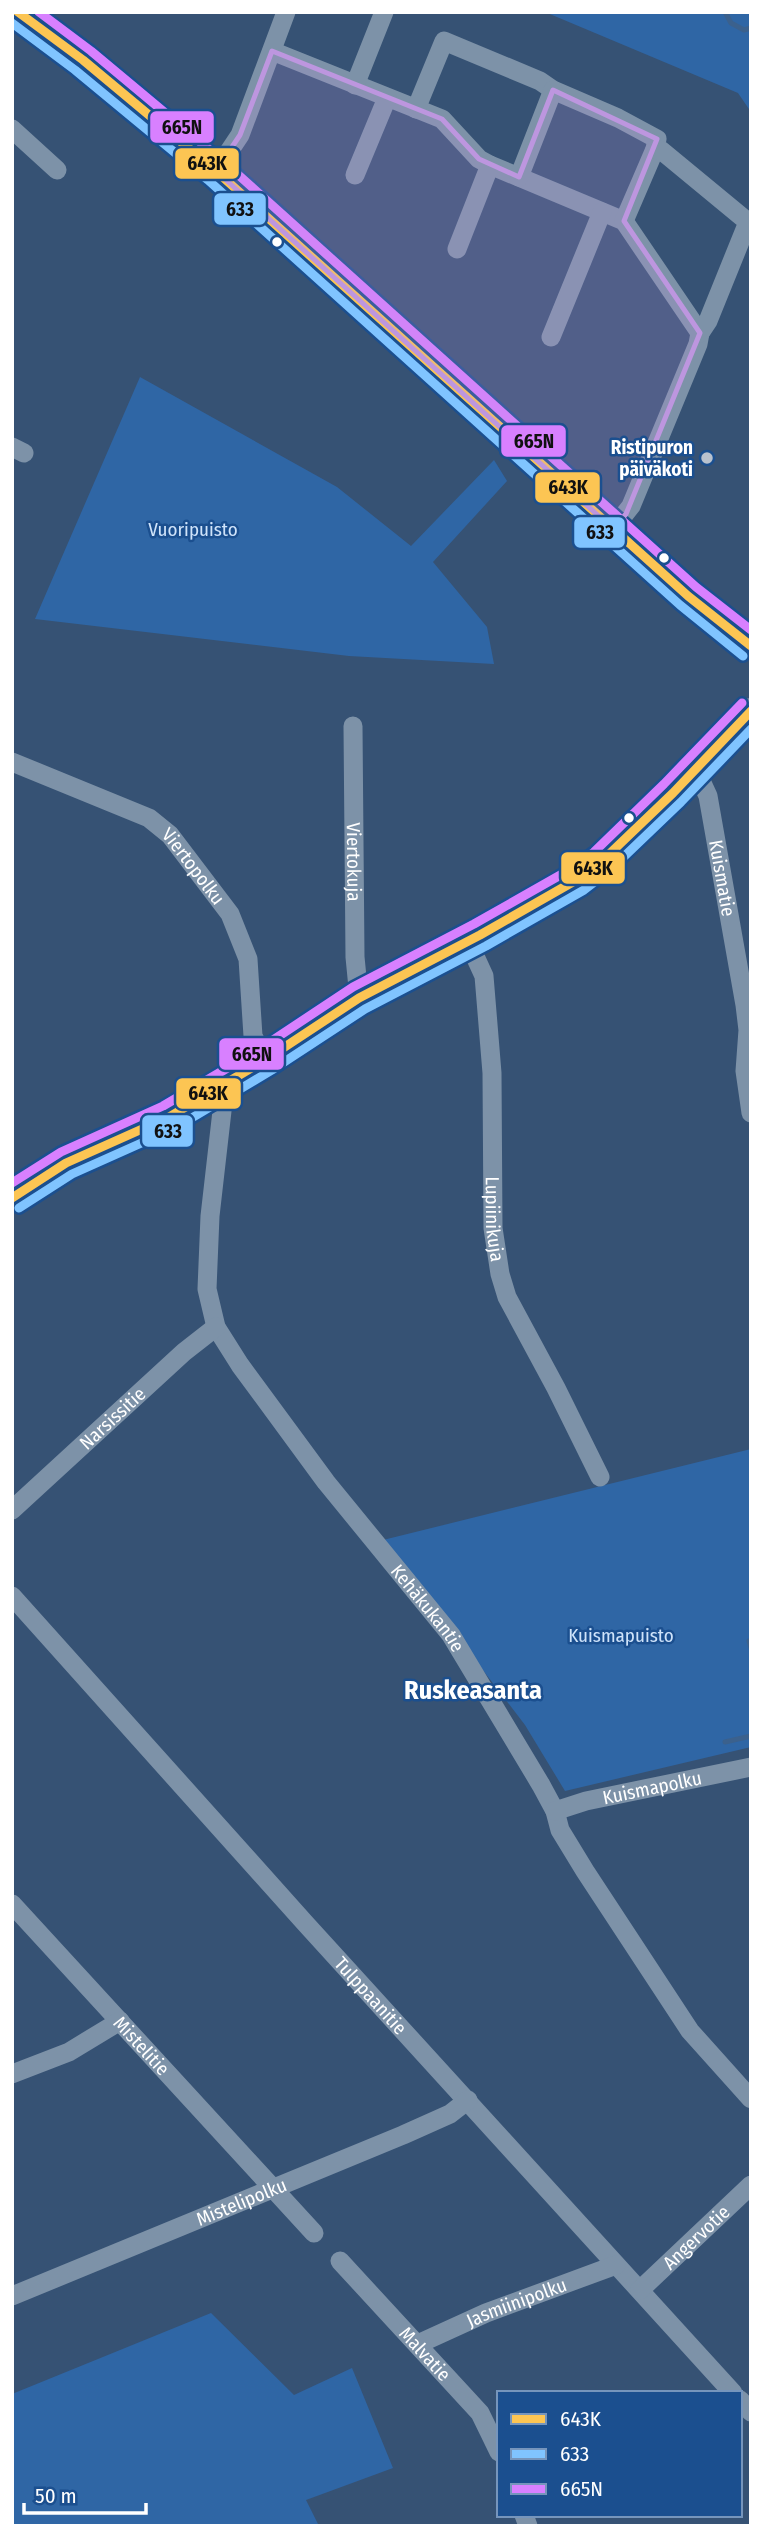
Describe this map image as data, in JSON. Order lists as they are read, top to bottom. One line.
{"streets":{"street":["Viertokuja","Viertopolku","Kuismatie","Lupiinikuja","Narsissitie","Kehäkukantie","Kuismapolku","Tulppaanitie","Mistelitie","Mistelipolku","Angervotie","Jasmiinipolku","Malvatie"]},"crossings":[["Narsissitie","Kehäkukantie"],["Kehäkukantie","Kuismapolku"],["Tulppaanitie","Mistelipolku"],["Tulppaanitie","Angervotie"],["Tulppaanitie","Jasmiinipolku"],["Mistelitie","Mistelipolku"],["Jasmiinipolku","Malvatie"]],"districts":["Ruskeasanta"],"parks":["Vuoripuisto","Kuismapuisto"],"places":["Ristipuron päiväkoti"],"lines":["transit line 643K","transit line 665N","transit line 633"],"legend":["643K","633","665N"],"scale_bar":"50 m"}
